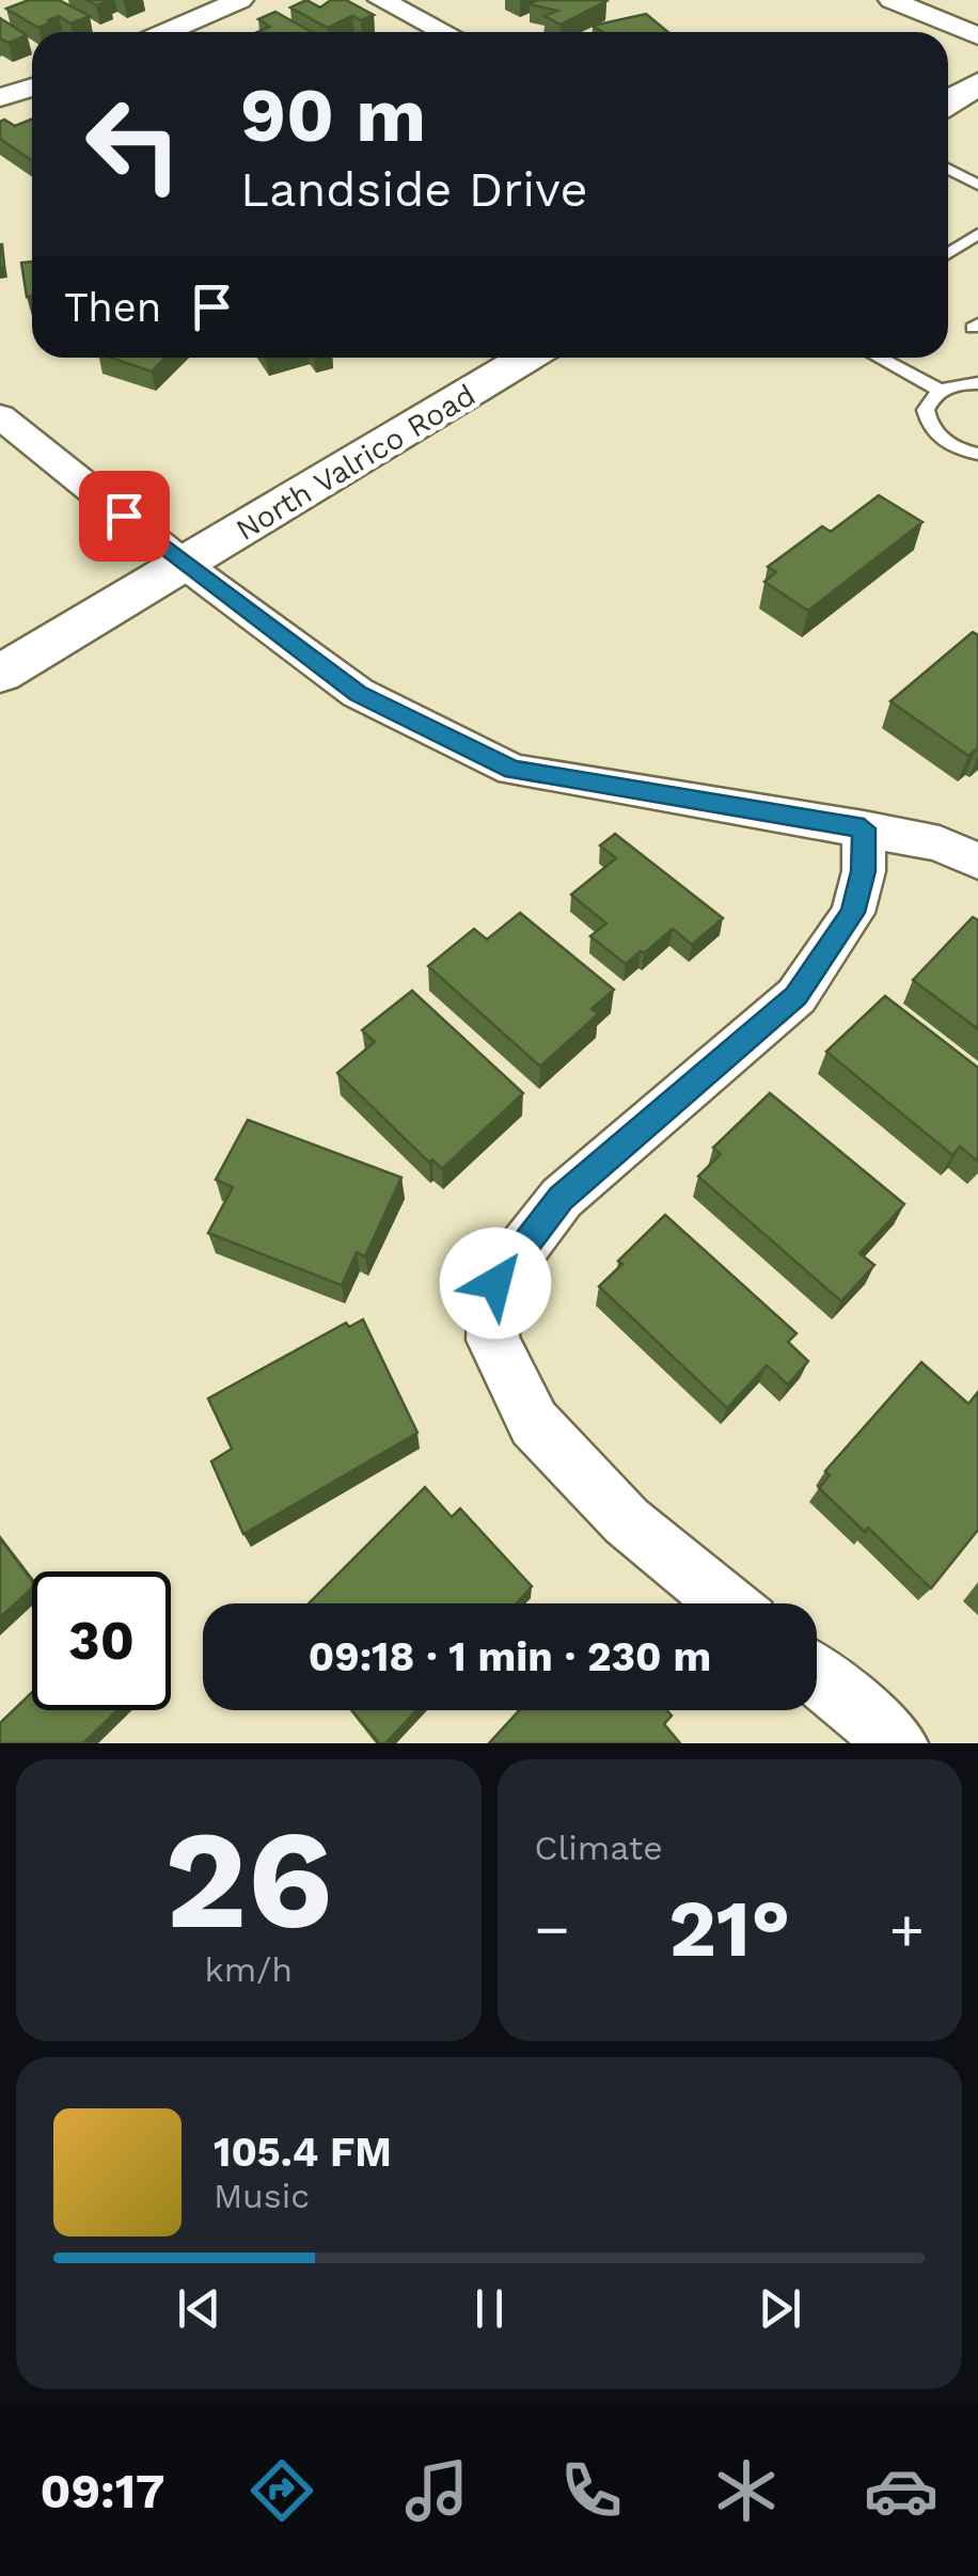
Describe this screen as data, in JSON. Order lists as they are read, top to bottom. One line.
{"streets":{"street":["North Valrico Road"]},"page":{"turn":["90 m","Landside Drive"],"then":"Then","limit":"30","trip":"09:18 · 1 min · 230 m","tile":[["26","km/h"],"Climate"],"heat":["−","21°","+"],"song":["105.4 FM","Music"],"tabs":"09:17"}}
